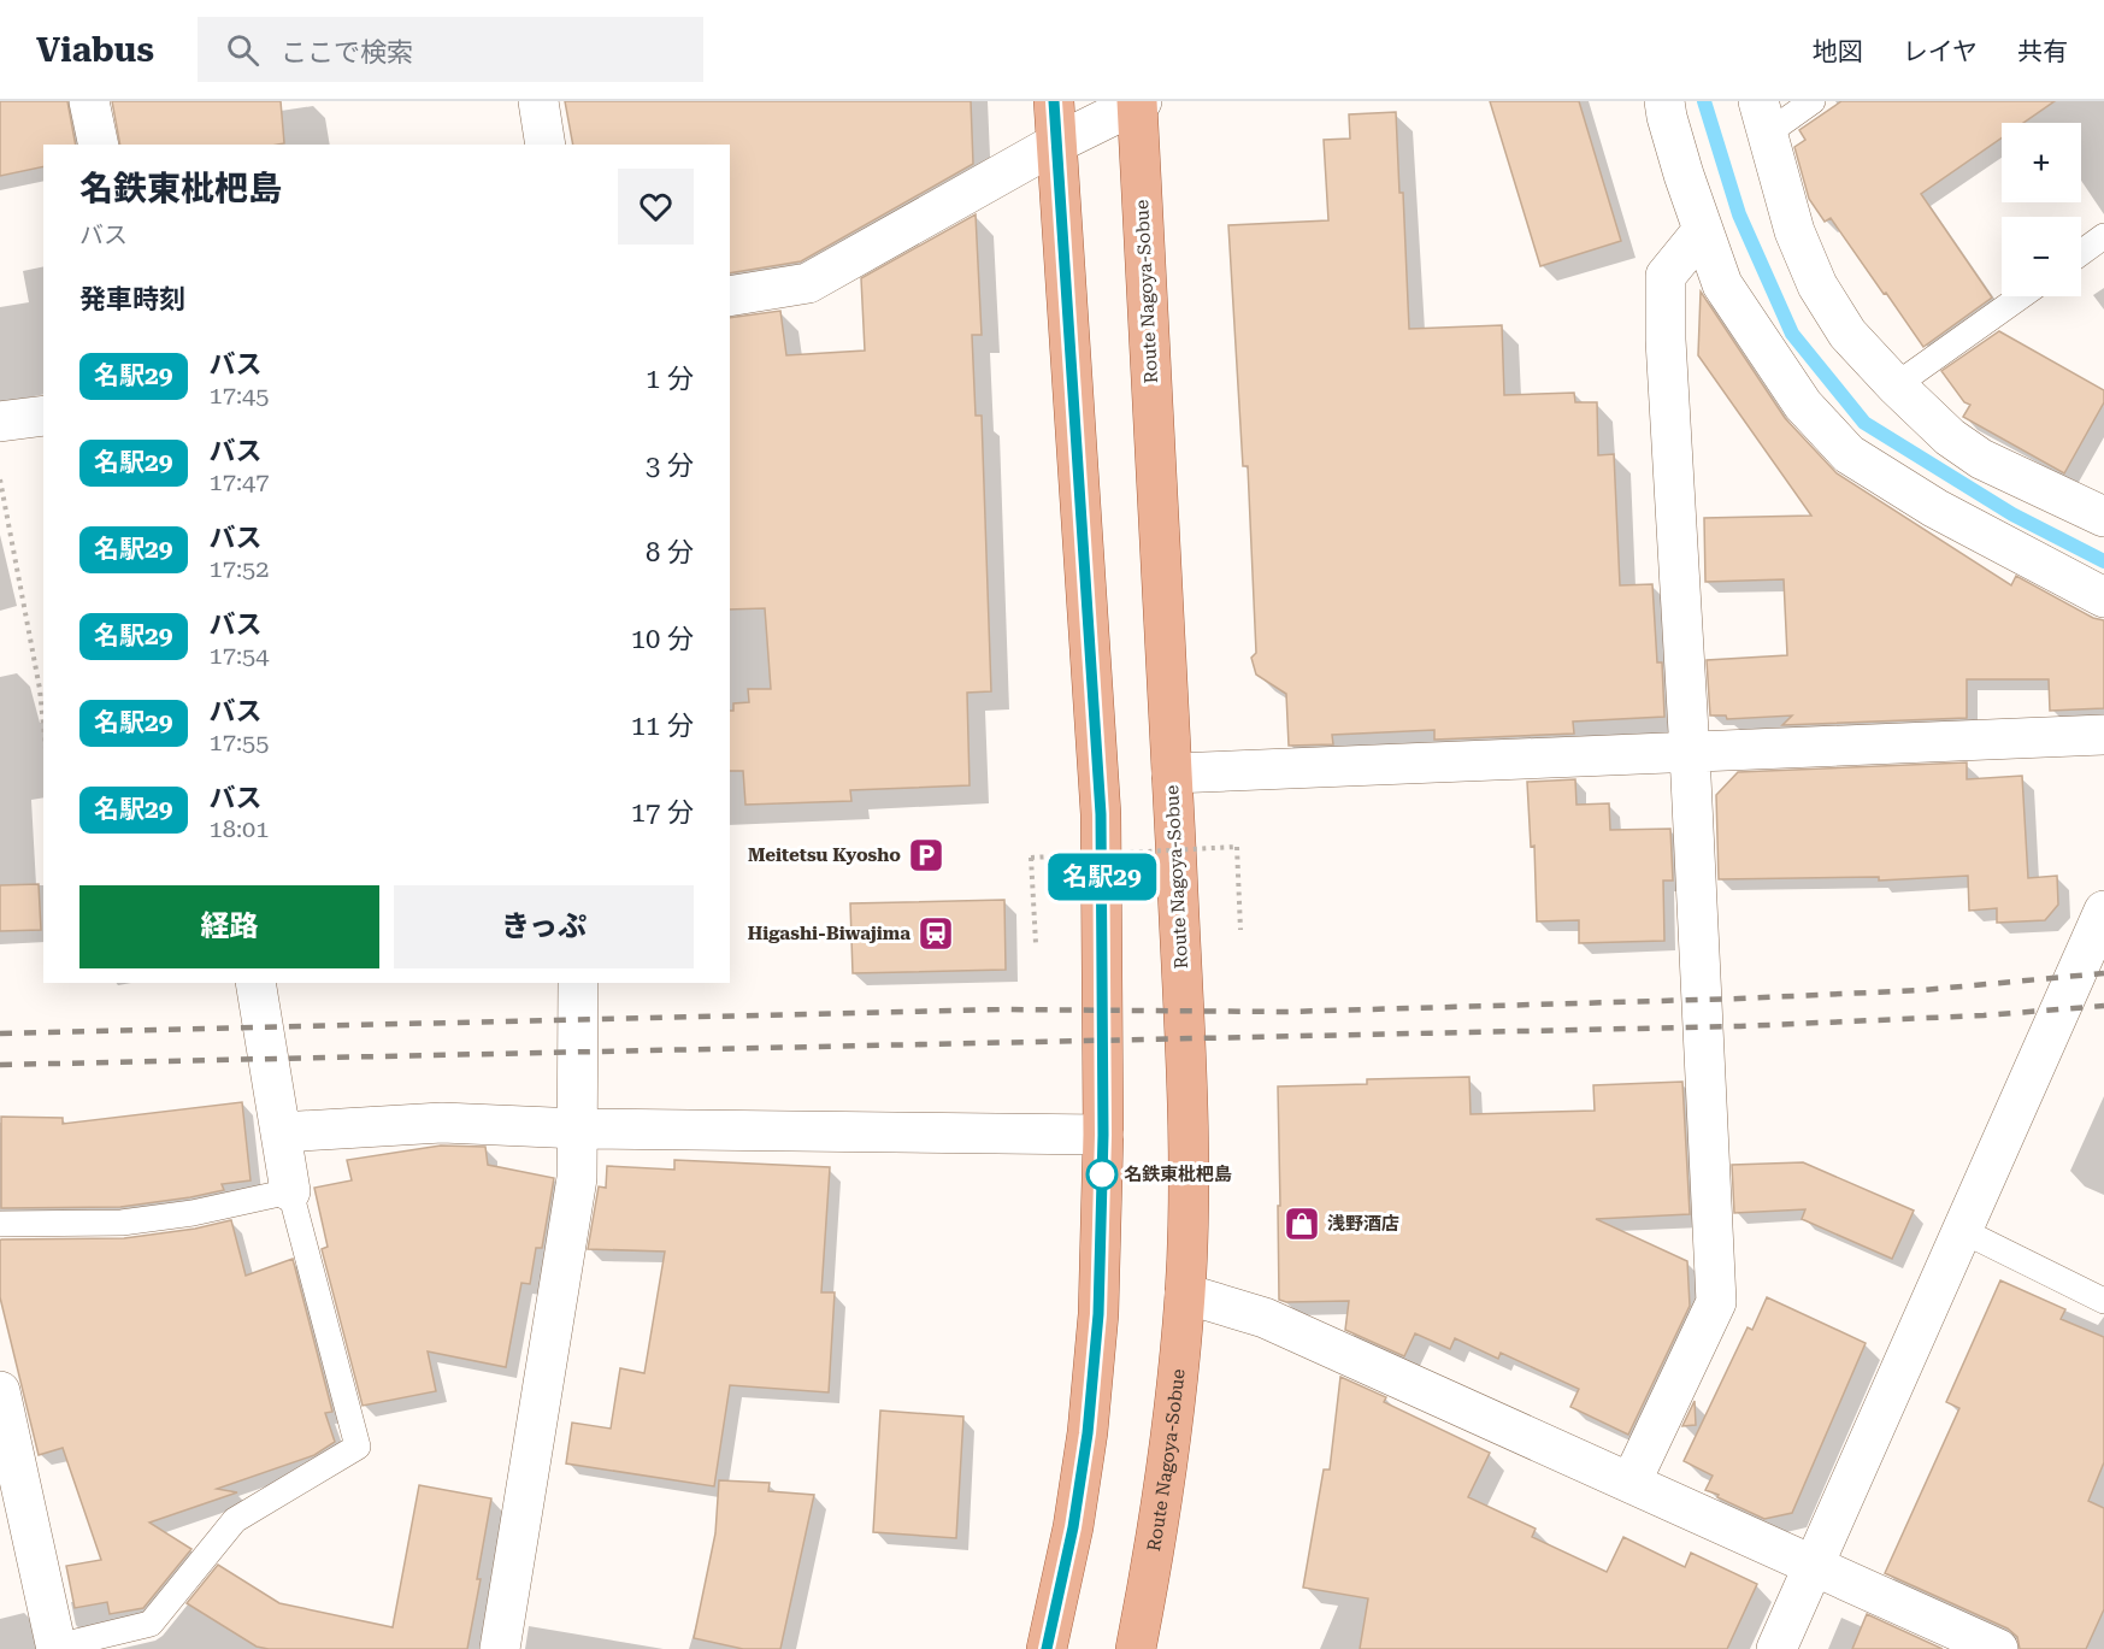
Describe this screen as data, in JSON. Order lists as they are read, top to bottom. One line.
{"streets":{"main road":["Route Nagoya-Sobue"]},"places":{"parking":["Meitetsu Kyosho"],"station":["Higashi-Biwajima"],"other":["名鉄東枇杷島"],"shop":["浅野酒店"]},"lines":["bus line 名駅29"],"page":{"header":"Viabus","search":"ここで検索","nav":["地図","レイヤ","共有"],"on_map":"名駅29","map_buttons":["+","−"],"heading":[["名鉄東枇杷島","バス"],"発車時刻"],"list":[{"mark":"名駅29","name":"バス","note":"17:45","value":"1 分"},{"mark":"名駅29","name":"バス","note":"17:47","value":"3 分"},{"mark":"名駅29","name":"バス","note":"17:52","value":"8 分"},{"mark":"名駅29","name":"バス","note":"17:54","value":"10 分"},{"mark":"名駅29","name":"バス","note":"17:55","value":"11 分"},{"mark":"名駅29","name":"バス","note":"18:01","value":"17 分"}],"buttons":["経路","きっぷ"]}}
